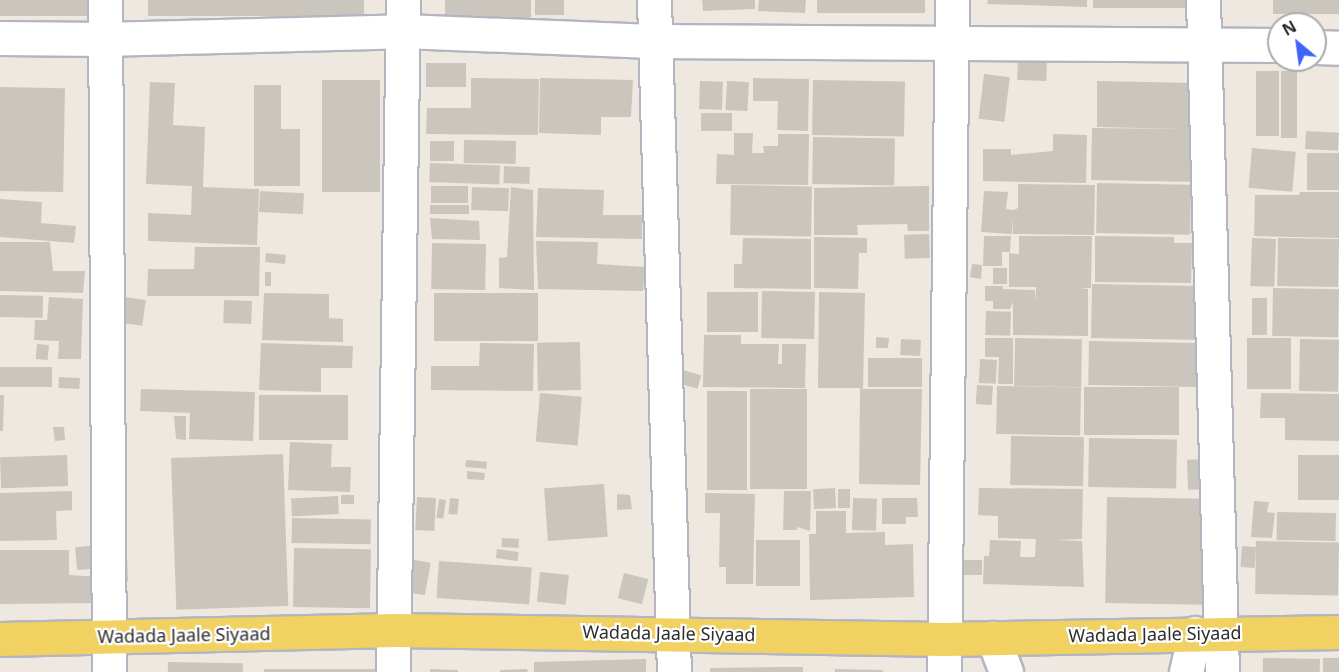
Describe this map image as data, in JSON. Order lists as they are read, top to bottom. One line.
{"streets":{"main road":["Wadada Jaale Siyaad"]},"north":"top left"}
